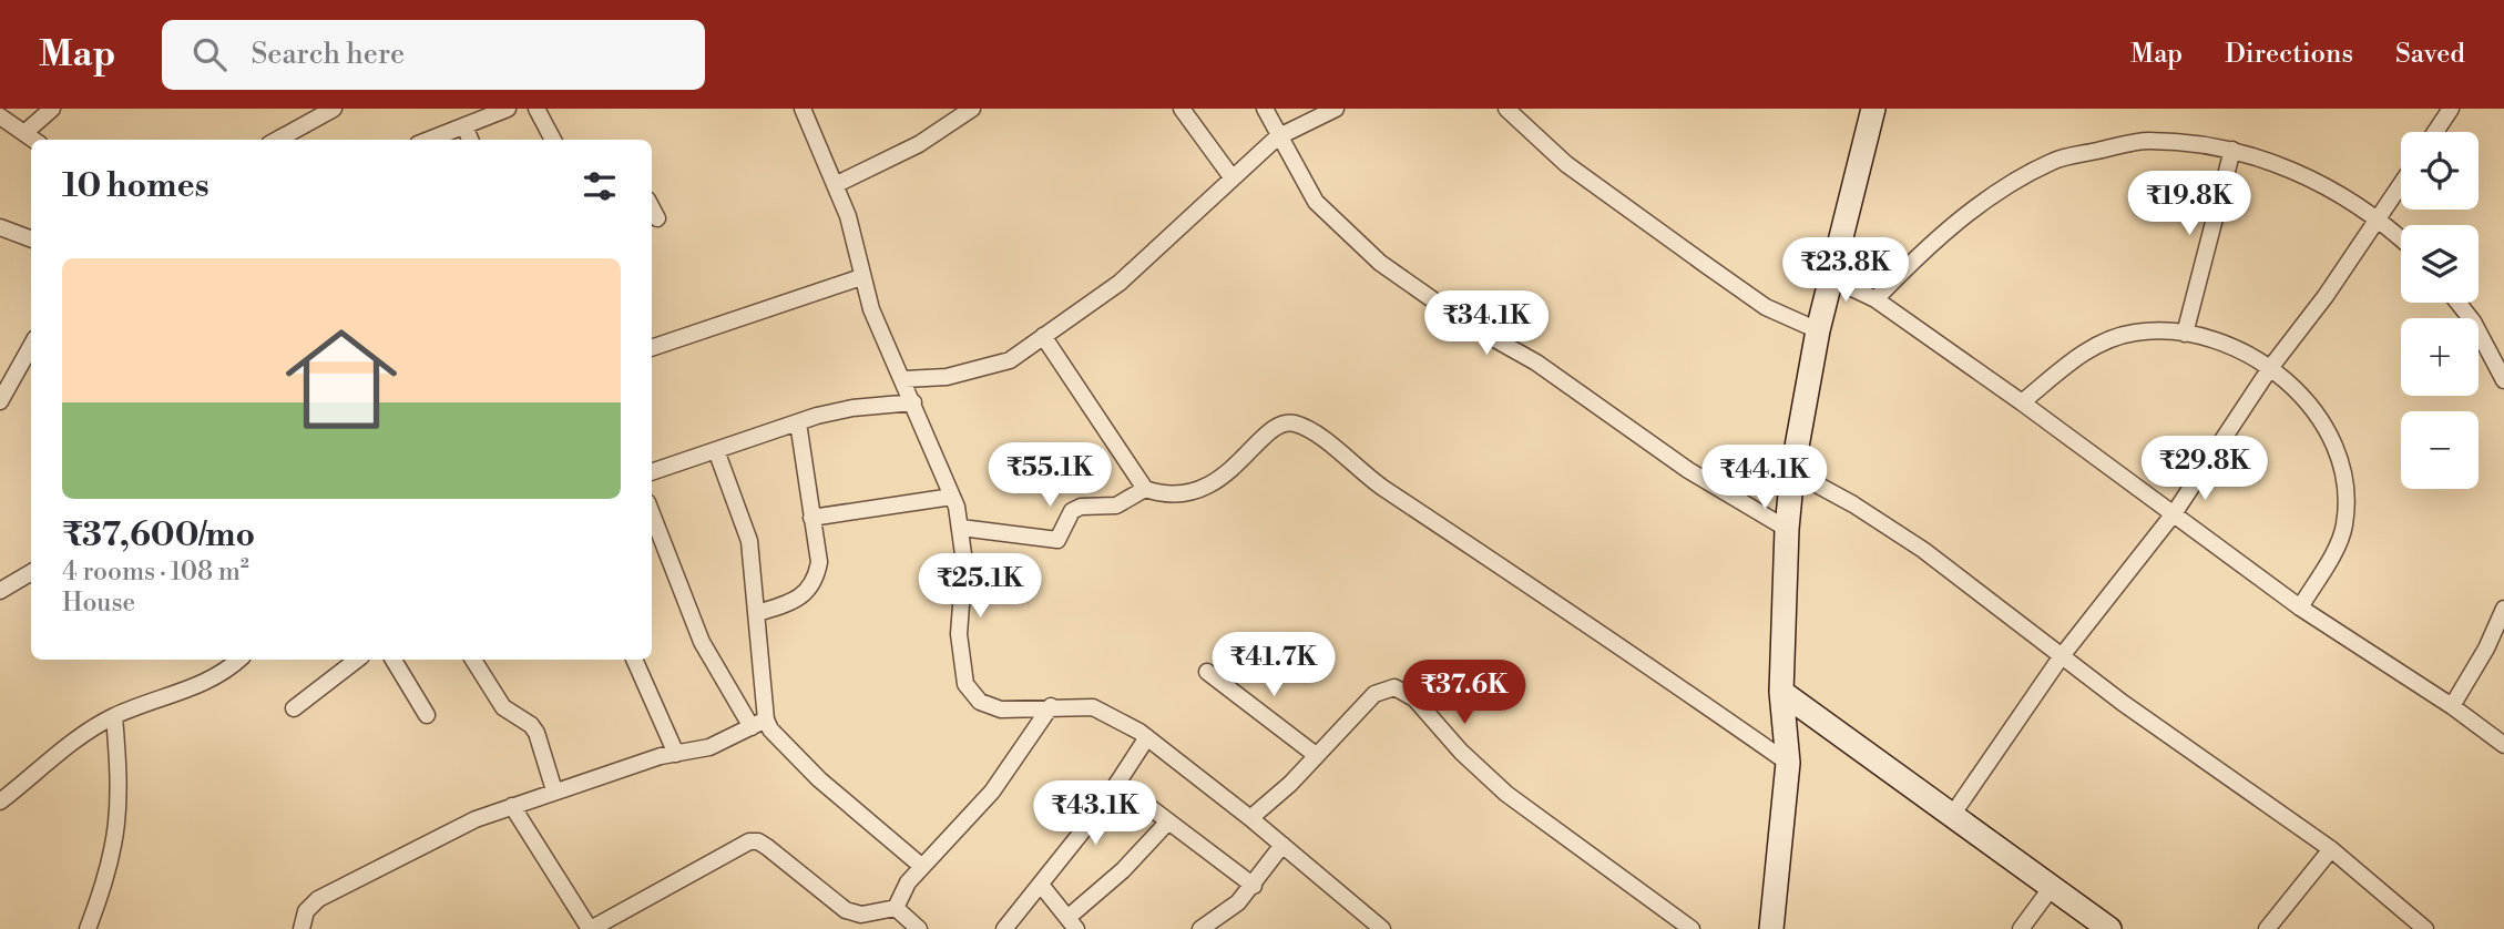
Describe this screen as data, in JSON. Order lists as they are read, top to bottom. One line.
{"page":{"header":"Map","search":"Search here","nav":["Map","Directions","Saved"],"map_buttons":["+","−"],"heading":"10 homes","price":["₹19.8K","₹23.8K","₹34.1K","₹29.8K","₹55.1K","₹44.1K","₹25.1K","₹41.7K","₹37.6K","₹43.1K"],"list":[{"name":"₹37,600/mo","note":"4 rooms · 108 m² · House"}]}}
